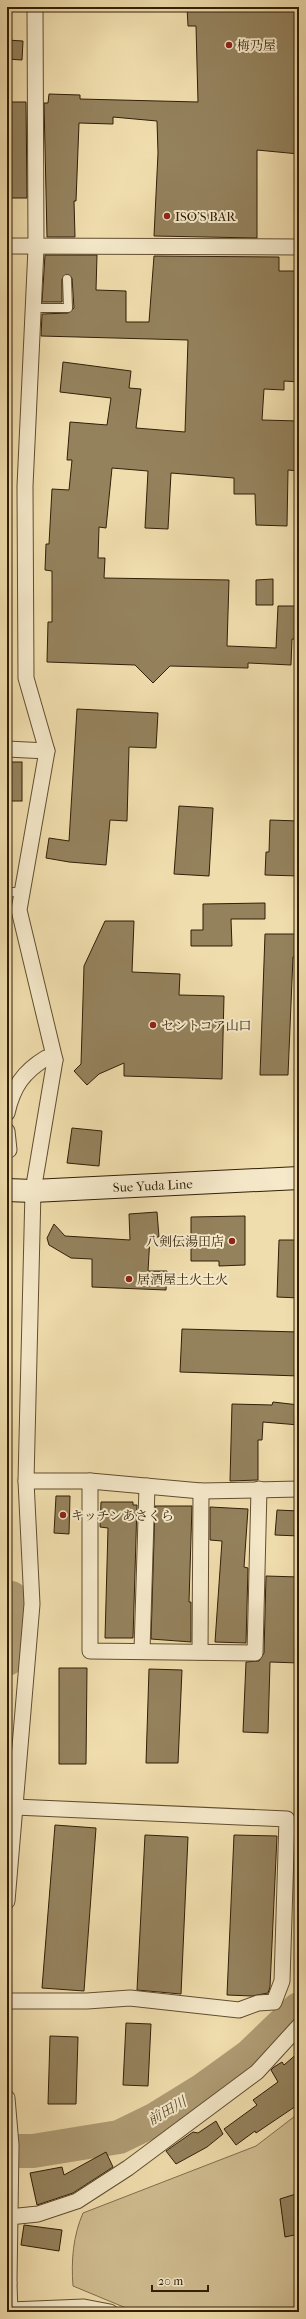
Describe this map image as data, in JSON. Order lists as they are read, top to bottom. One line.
{"streets":{"main road":["Sue Yuda Line"]},"water":["前田川"],"places":["梅乃屋","ISO'S BAR","セントコア山口","八剣伝湯田店","居酒屋土火土火","キッチンあさくら"],"scale_bar":"20 m"}
